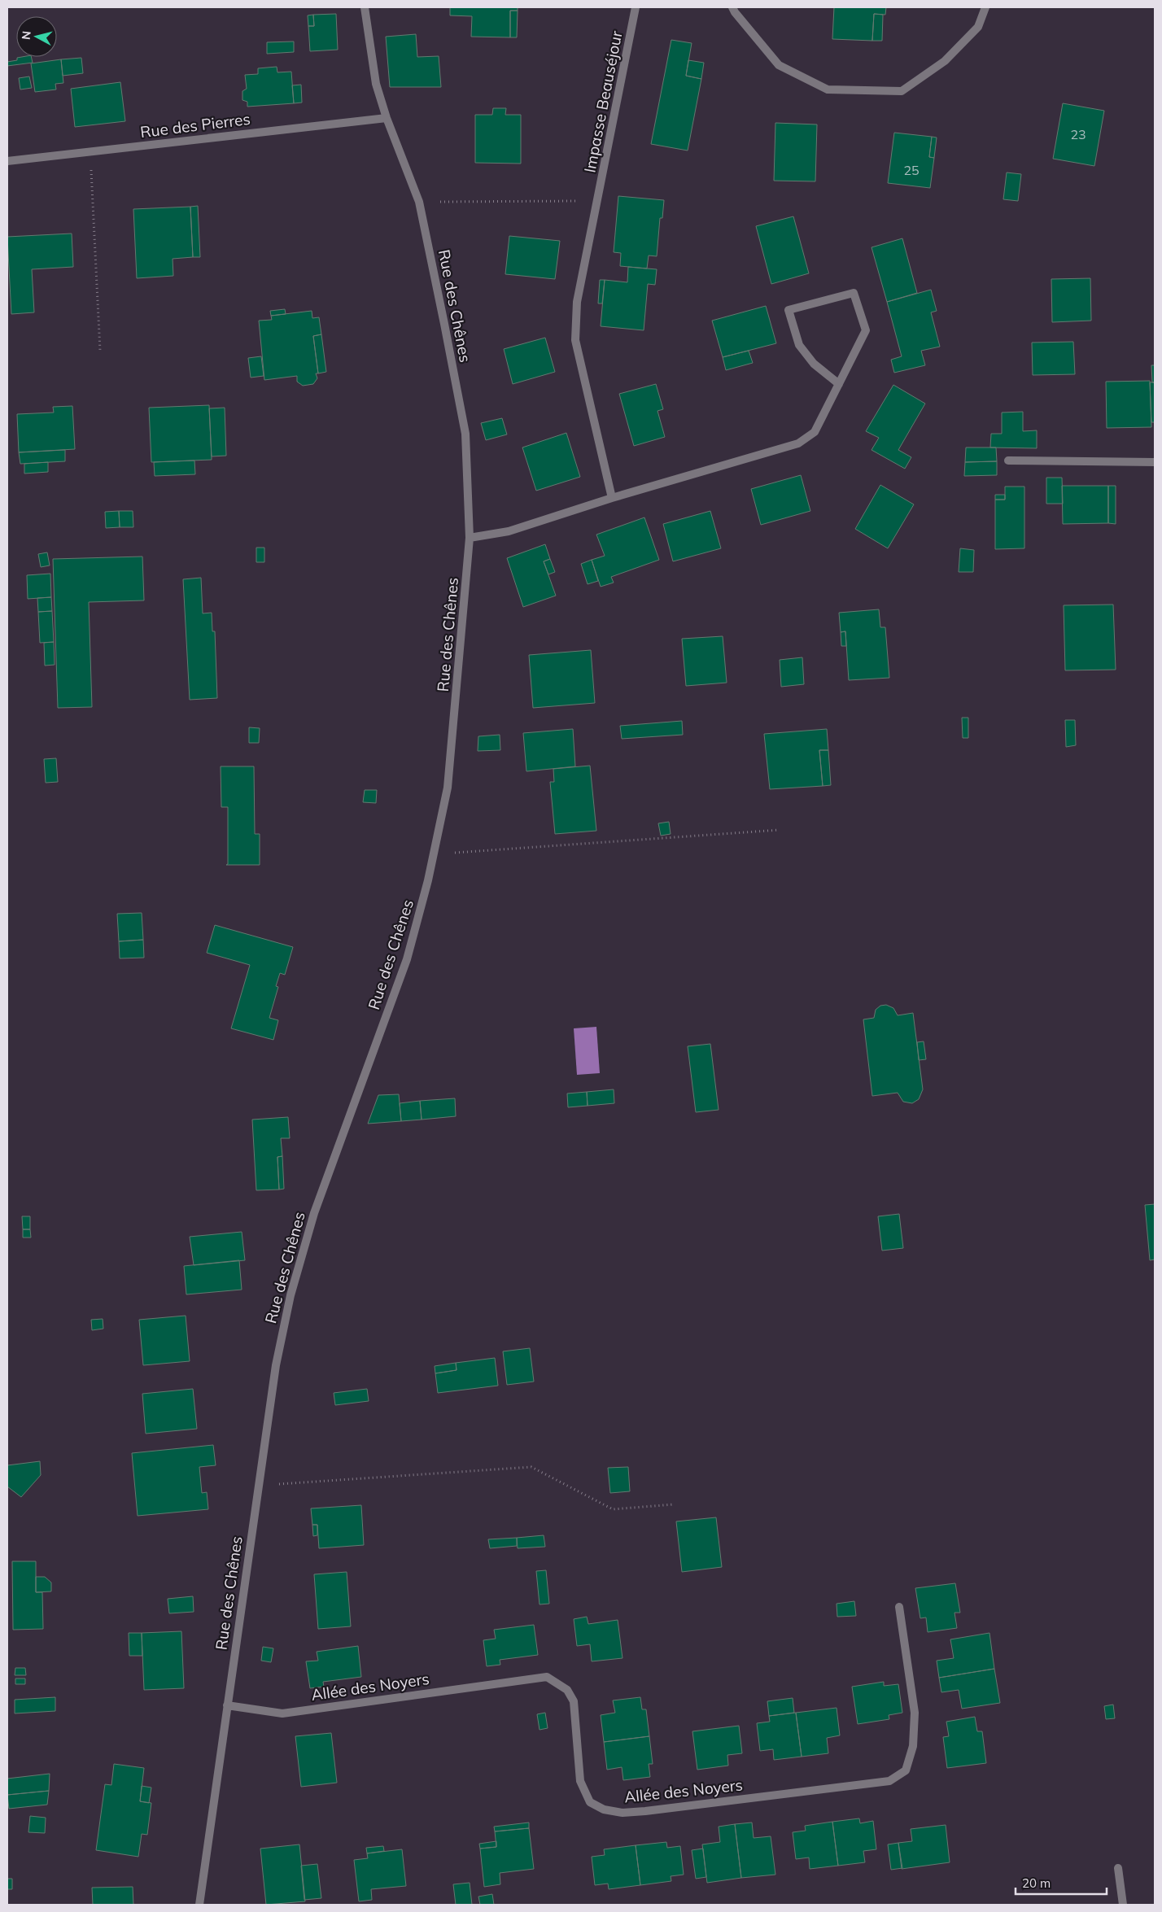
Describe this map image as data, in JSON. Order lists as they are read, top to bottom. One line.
{"streets":{"street":["Impasse Beauséjour","Rue des Pierres","Rue des Chênes","Allée des Noyers"]},"crossings":[["Rue des Pierres","Rue des Chênes"],["Rue des Chênes","Allée des Noyers"]],"house_numbers":["23","25"],"scale_bar":"20 m","north":"left"}
